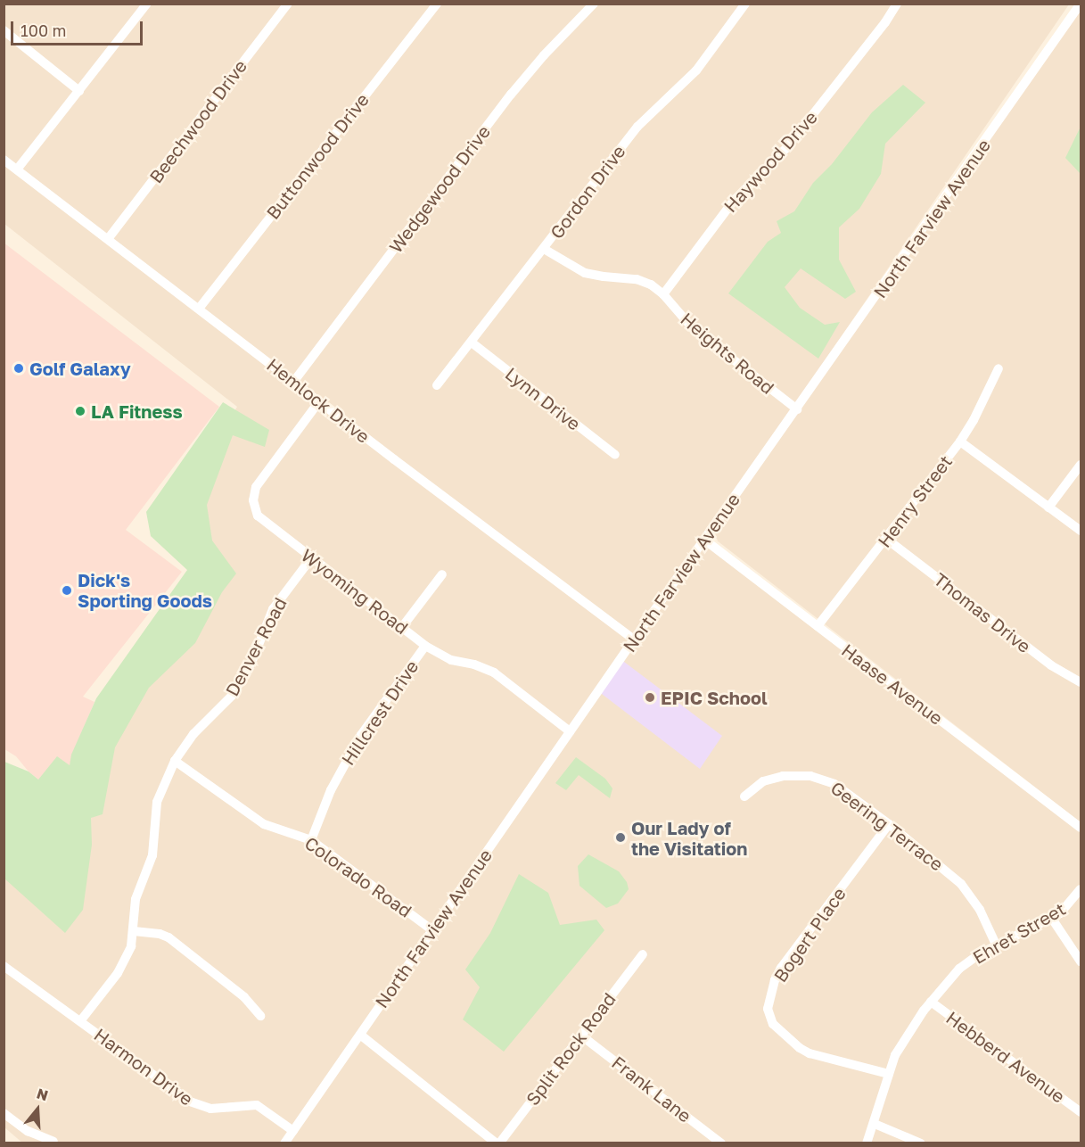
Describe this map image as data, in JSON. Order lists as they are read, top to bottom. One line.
{"streets":{"street":["Beechwood Drive","Buttonwood Drive","Haywood Drive","Wedgewood Drive","Gordon Drive","North Farview Avenue","Heights Road","Lynn Drive","Hemlock Drive","Henry Street","Wyoming Road","Thomas Drive","Denver Road","Haase Avenue","Hillcrest Drive","Geering Terrace","Colorado Road","Ehret Street","Bogert Place","Split Rock Road","Hebberd Avenue","Harmon Drive","Frank Lane"]},"crossings":[["Beechwood Drive","Hemlock Drive"],["Buttonwood Drive","Hemlock Drive"],["Haywood Drive","Heights Road"],["Wedgewood Drive","Hemlock Drive"],["Gordon Drive","Heights Road"],["Gordon Drive","Lynn Drive"],["North Farview Avenue","Heights Road"],["North Farview Avenue","Hemlock Drive"],["North Farview Avenue","Wyoming Road"],["North Farview Avenue","Haase Avenue"],["North Farview Avenue","Colorado Road"],["North Farview Avenue","Harmon Drive"],["Hemlock Drive","Wyoming Road"],["Henry Street","Thomas Drive"],["Henry Street","Haase Avenue"],["Wyoming Road","Denver Road"],["Wyoming Road","Hillcrest Drive"],["Denver Road","Colorado Road"],["Denver Road","Harmon Drive"],["Hillcrest Drive","Colorado Road"],["Geering Terrace","Ehret Street"],["Geering Terrace","Bogert Place"],["Ehret Street","Bogert Place"],["Ehret Street","Hebberd Avenue"],["Split Rock Road","Frank Lane"]],"places":["Golf Galaxy","LA Fitness","Dick's Sporting Goods","EPIC School","Our Lady of the Visitation"],"scale_bar":"100 m","north":"top"}
